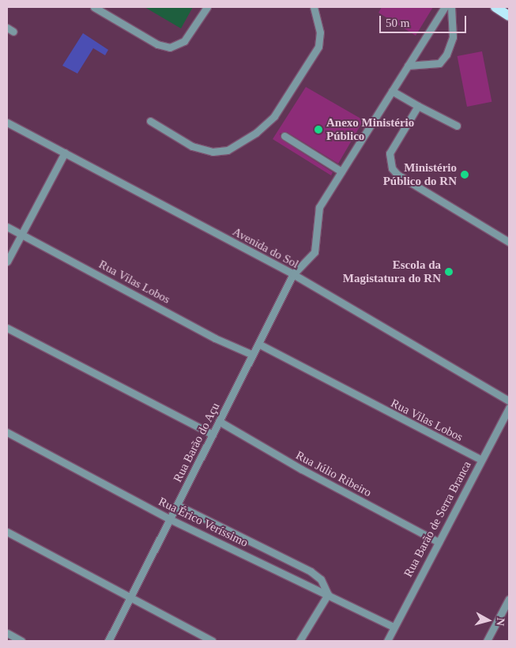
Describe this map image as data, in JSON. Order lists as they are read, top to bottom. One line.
{"streets":{"street":["Avenida do Sol","Rua Vilas Lobos","Rua Barão do Açu","Rua Júlio Ribeiro","Rua Barão de Serra Branca","Rua Érico Veríssimo"]},"crossings":[["Avenida do Sol","Rua Barão do Açu"],["Rua Vilas Lobos","Rua Barão do Açu"],["Rua Vilas Lobos","Rua Barão de Serra Branca"],["Rua Barão do Açu","Rua Júlio Ribeiro"],["Rua Barão do Açu","Rua Érico Veríssimo"],["Rua Júlio Ribeiro","Rua Barão de Serra Branca"],["Rua Barão de Serra Branca","Rua Érico Veríssimo"]],"places":["Anexo Ministério Público","Ministério Público do RN","Escola da Magistatura do RN"],"scale_bar":"50 m","north":"right"}
